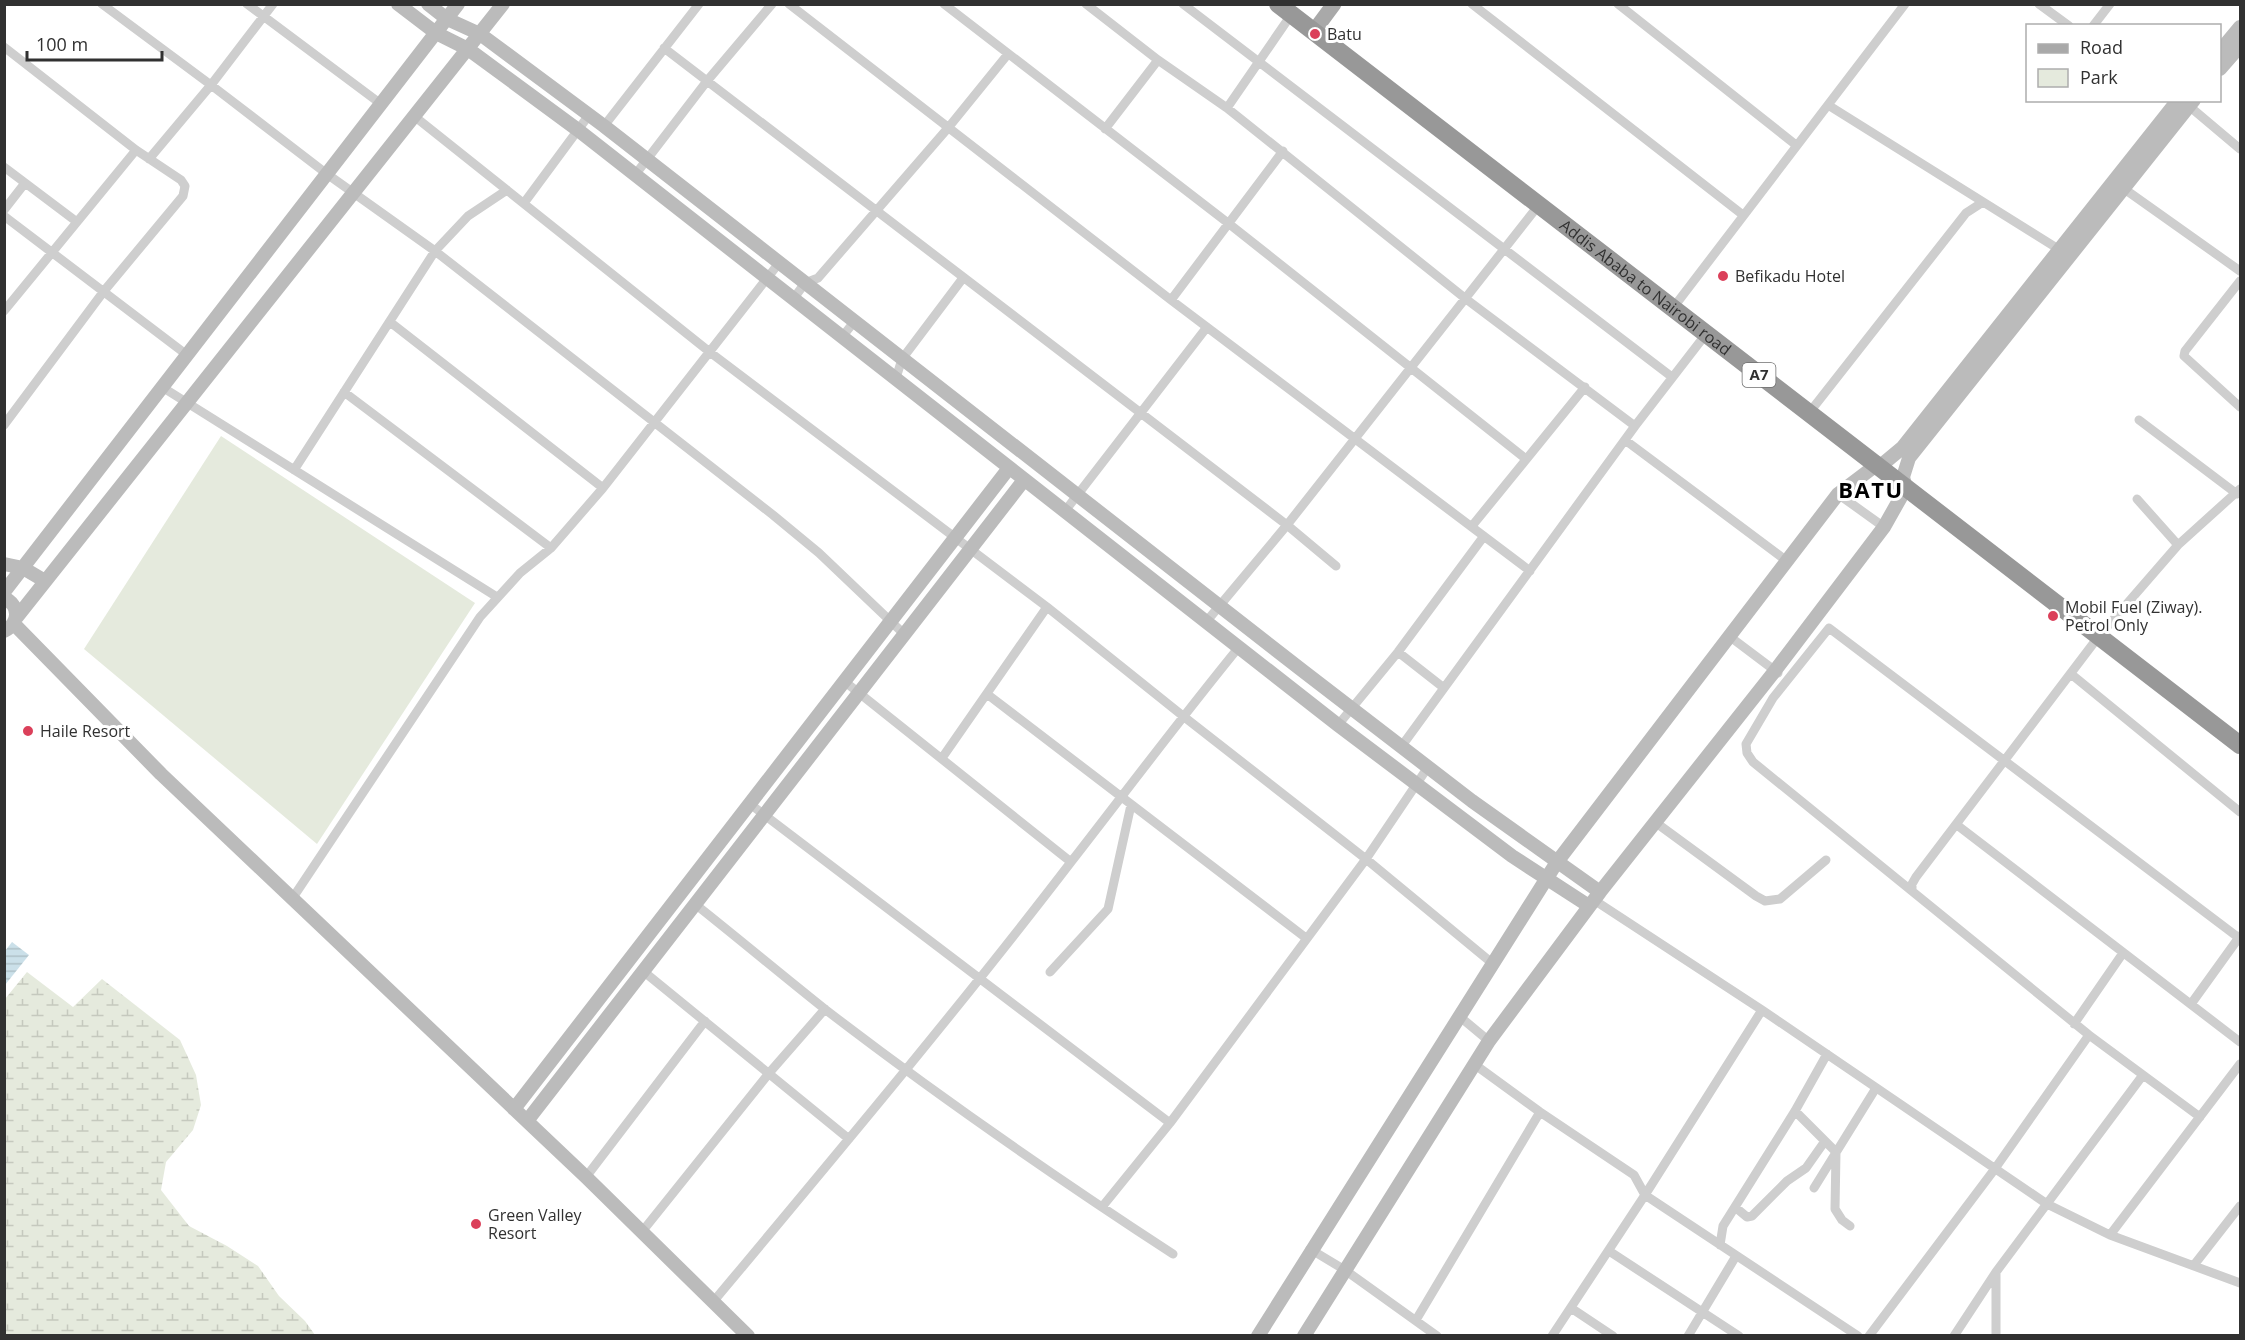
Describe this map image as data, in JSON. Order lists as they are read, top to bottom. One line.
{"streets":{"highway":["Addis Ababa to Nairobi road","A7"]},"districts":["BATU"],"places":["Batu","Befikadu Hotel","Mobil Fuel (Ziway). Petrol Only","Haile Resort","Green Valley Resort"],"legend":["Road","Park"],"scale_bar":"100 m"}
